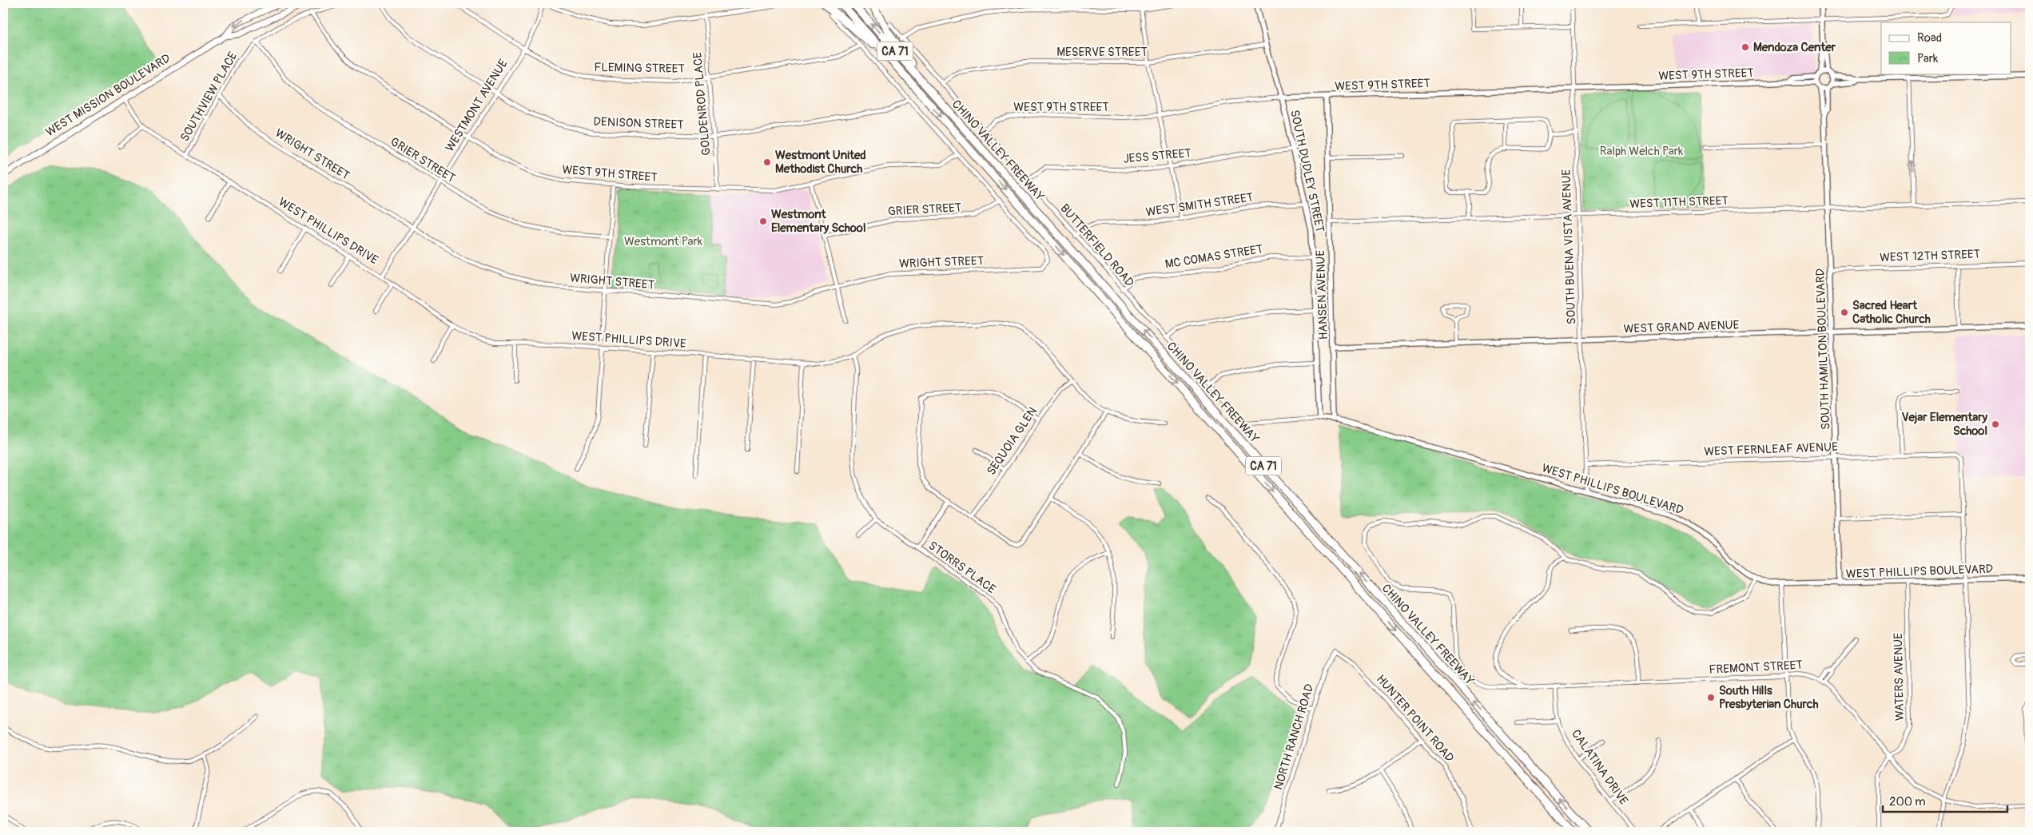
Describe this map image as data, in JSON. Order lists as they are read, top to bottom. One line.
{"streets":{"highway":["CA 71","CHINO VALLEY FREEWAY"],"main road":["WEST MISSION BOULEVARD"],"street":["MESERVE STREET","FLEMING STREET","WEST 9TH STREET","SOUTHVIEW PLACE","GOLDENROD PLACE","WESTMONT AVENUE","DENISON STREET","WRIGHT STREET","JESS STREET","GRIER STREET","SOUTH DUDLEY STREET","WEST 11TH STREET","WEST SMITH STREET","WEST PHILLIPS DRIVE","BUTTERFIELD ROAD","SOUTH BUENA VISTA AVENUE","WEST 12TH STREET","MC COMAS STREET","HANSEN AVENUE","WEST GRAND AVENUE","SOUTH HAMILTON BOULEVARD","SEQUOIA GLEN","WEST FERNLEAF AVENUE","WEST PHILLIPS BOULEVARD","STORRS PLACE","FREMONT STREET","WATERS AVENUE","HUNTER POINT ROAD","NORTH RANCH ROAD","CALATINA DRIVE"]},"crossings":[["MESERVE STREET","SOUTH DUDLEY STREET"],["MESERVE STREET","BUTTERFIELD ROAD"],["FLEMING STREET","GOLDENROD PLACE"],["FLEMING STREET","WESTMONT AVENUE"],["WEST 9TH STREET","SOUTHVIEW PLACE"],["WEST 9TH STREET","GOLDENROD PLACE"],["WEST 9TH STREET","WESTMONT AVENUE"],["WEST 9TH STREET","SOUTH DUDLEY STREET"],["WEST 9TH STREET","BUTTERFIELD ROAD"],["WEST 9TH STREET","SOUTH BUENA VISTA AVENUE"],["WEST 9TH STREET","HANSEN AVENUE"],["WEST 9TH STREET","SOUTH HAMILTON BOULEVARD"],["WEST MISSION BOULEVARD","WEST PHILLIPS DRIVE"],["SOUTHVIEW PLACE","WRIGHT STREET"],["SOUTHVIEW PLACE","GRIER STREET"],["SOUTHVIEW PLACE","WEST PHILLIPS DRIVE"],["GOLDENROD PLACE","DENISON STREET"],["WESTMONT AVENUE","DENISON STREET"],["WESTMONT AVENUE","WRIGHT STREET"],["WESTMONT AVENUE","GRIER STREET"],["WESTMONT AVENUE","WEST PHILLIPS DRIVE"],["WRIGHT STREET","GRIER STREET"],["JESS STREET","SOUTH DUDLEY STREET"],["JESS STREET","BUTTERFIELD ROAD"],["SOUTH DUDLEY STREET","WEST SMITH STREET"],["SOUTH DUDLEY STREET","MC COMAS STREET"],["SOUTH DUDLEY STREET","WEST PHILLIPS BOULEVARD"],["WEST 11TH STREET","SOUTH BUENA VISTA AVENUE"],["WEST 11TH STREET","HANSEN AVENUE"],["WEST 11TH STREET","SOUTH HAMILTON BOULEVARD"],["WEST SMITH STREET","BUTTERFIELD ROAD"],["WEST PHILLIPS DRIVE","SEQUOIA GLEN"],["WEST PHILLIPS DRIVE","STORRS PLACE"],["BUTTERFIELD ROAD","MC COMAS STREET"],["BUTTERFIELD ROAD","WEST PHILLIPS BOULEVARD"],["SOUTH BUENA VISTA AVENUE","WEST GRAND AVENUE"],["SOUTH BUENA VISTA AVENUE","WEST FERNLEAF AVENUE"],["SOUTH BUENA VISTA AVENUE","WEST PHILLIPS BOULEVARD"],["WEST 12TH STREET","SOUTH HAMILTON BOULEVARD"],["HANSEN AVENUE","WEST GRAND AVENUE"],["HANSEN AVENUE","WEST PHILLIPS BOULEVARD"],["WEST GRAND AVENUE","SOUTH HAMILTON BOULEVARD"],["SOUTH HAMILTON BOULEVARD","WEST FERNLEAF AVENUE"],["SOUTH HAMILTON BOULEVARD","WEST PHILLIPS BOULEVARD"],["WEST PHILLIPS BOULEVARD","WATERS AVENUE"],["FREMONT STREET","WATERS AVENUE"],["FREMONT STREET","CALATINA DRIVE"],["HUNTER POINT ROAD","NORTH RANCH ROAD"]],"parks":["Ralph Welch Park","Westmont Park"],"places":["Mendoza Center","Westmont United Methodist Church","Westmont Elementary School","Sacred Heart Catholic Church","Vejar Elementary School","South Hills Presbyterian Church"],"legend":["Road","Park"],"scale_bar":"200 m"}
